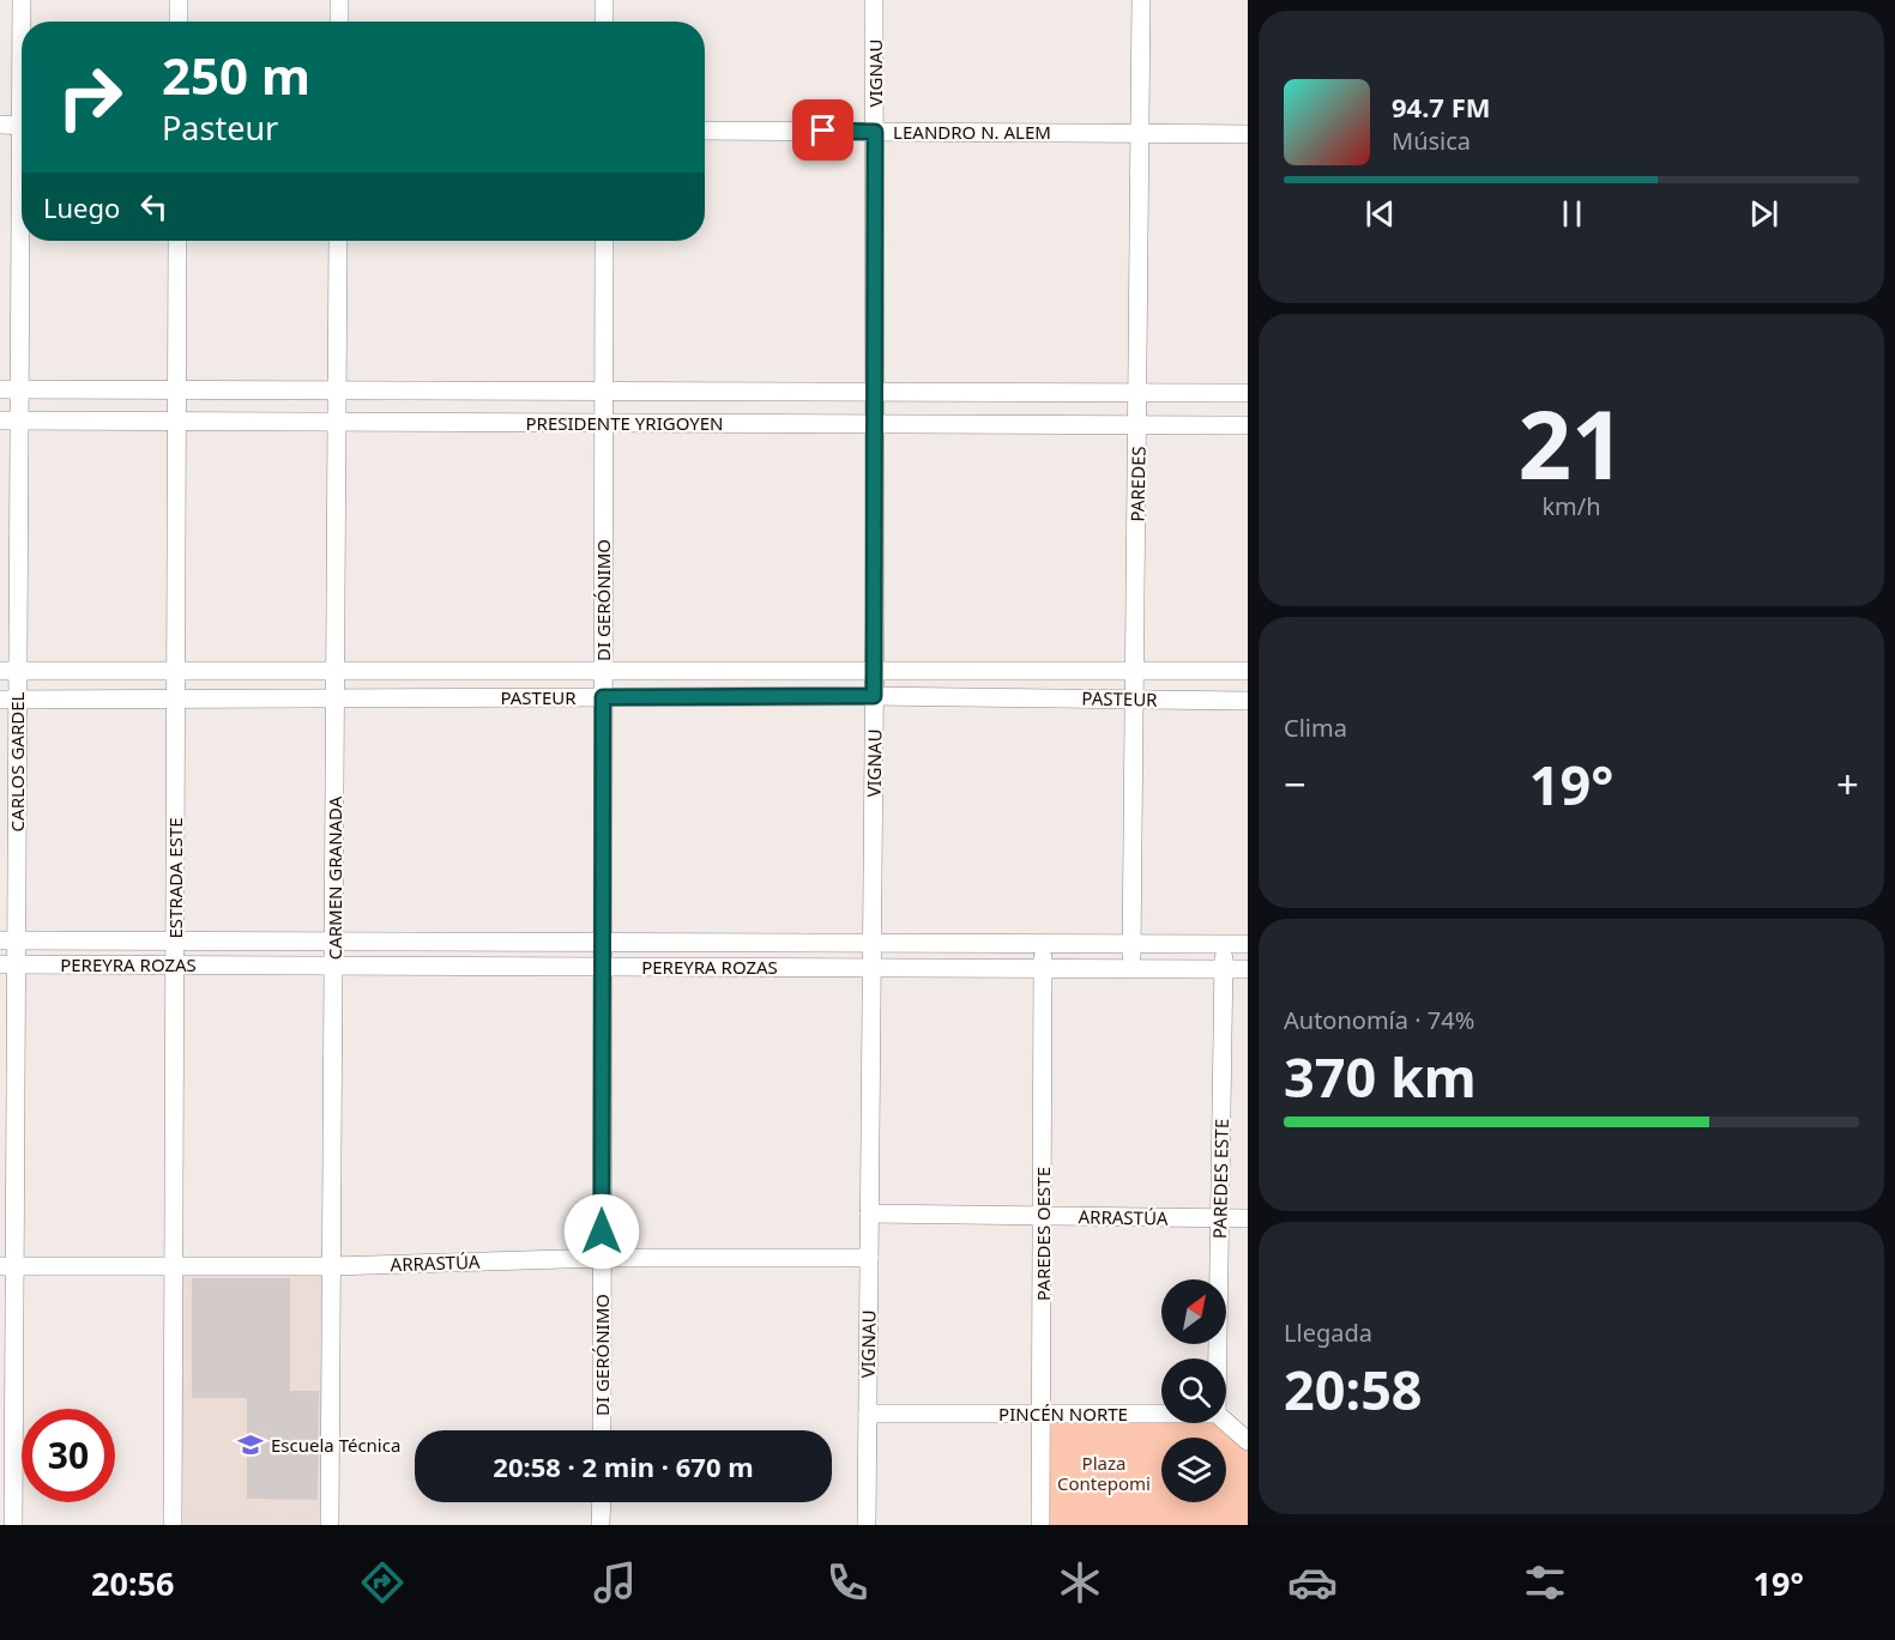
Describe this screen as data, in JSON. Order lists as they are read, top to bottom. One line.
{"streets":{"street":["VIGNAU","LEANDRO N. ALEM","PRESIDENTE YRIGOYEN","PAREDES","DI GERÓNIMO","PASTEUR","CARLOS GARDEL","ESTRADA ESTE","CARMEN GRANADA","PEREYRA ROZAS","PAREDES ESTE","ARRASTÚA","PAREDES OESTE","PINCÉN NORTE"]},"crossings":[["VIGNAU","LEANDRO N. ALEM"],["VIGNAU","PRESIDENTE YRIGOYEN"],["VIGNAU","PASTEUR"],["VIGNAU","PEREYRA ROZAS"],["VIGNAU","ARRASTÚA"],["VIGNAU","PINCÉN NORTE"],["LEANDRO N. ALEM","PAREDES"],["PRESIDENTE YRIGOYEN","PAREDES"],["PRESIDENTE YRIGOYEN","DI GERÓNIMO"],["PRESIDENTE YRIGOYEN","CARLOS GARDEL"],["PRESIDENTE YRIGOYEN","ESTRADA ESTE"],["PRESIDENTE YRIGOYEN","CARMEN GRANADA"],["PAREDES","PASTEUR"],["PAREDES","PEREYRA ROZAS"],["DI GERÓNIMO","PASTEUR"],["DI GERÓNIMO","PEREYRA ROZAS"],["DI GERÓNIMO","ARRASTÚA"],["PASTEUR","CARLOS GARDEL"],["PASTEUR","ESTRADA ESTE"],["PASTEUR","CARMEN GRANADA"],["CARLOS GARDEL","PEREYRA ROZAS"],["CARLOS GARDEL","ARRASTÚA"],["ESTRADA ESTE","PEREYRA ROZAS"],["ESTRADA ESTE","ARRASTÚA"],["CARMEN GRANADA","PEREYRA ROZAS"],["CARMEN GRANADA","ARRASTÚA"],["PEREYRA ROZAS","PAREDES ESTE"],["PEREYRA ROZAS","PAREDES OESTE"],["PAREDES ESTE","ARRASTÚA"],["ARRASTÚA","PAREDES OESTE"],["PAREDES OESTE","PINCÉN NORTE"]],"parks":["Plaza Contepomi"],"places":{"school or university":["Escuela Técnica"]},"north":"top right","page":{"turn":["250 m","Pasteur"],"song":["94.7 FM","Música"],"then":"Luego","tile":[["21","km/h"],"Clima",["Autonomía · 74%","370 km"],["Llegada","20:58"]],"heat":["−","19°","+"],"limit":"30","trip":"20:58 · 2 min · 670 m","tabs":["20:56","19°"]}}
